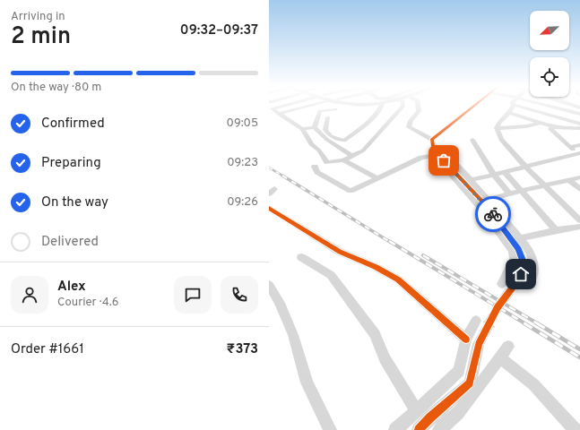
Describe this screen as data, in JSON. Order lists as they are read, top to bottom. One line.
{"north":"bottom left","page":{"heading":["2 min","Arriving in","09:32–09:37"],"panel":["Alex","Courier · 4.6","Order #1661","₹373"],"bar":"On the way · 80 m","list":[["Confirmed","09:05"],["Preparing","09:23"],["On the way","09:26"],"Delivered"]}}
